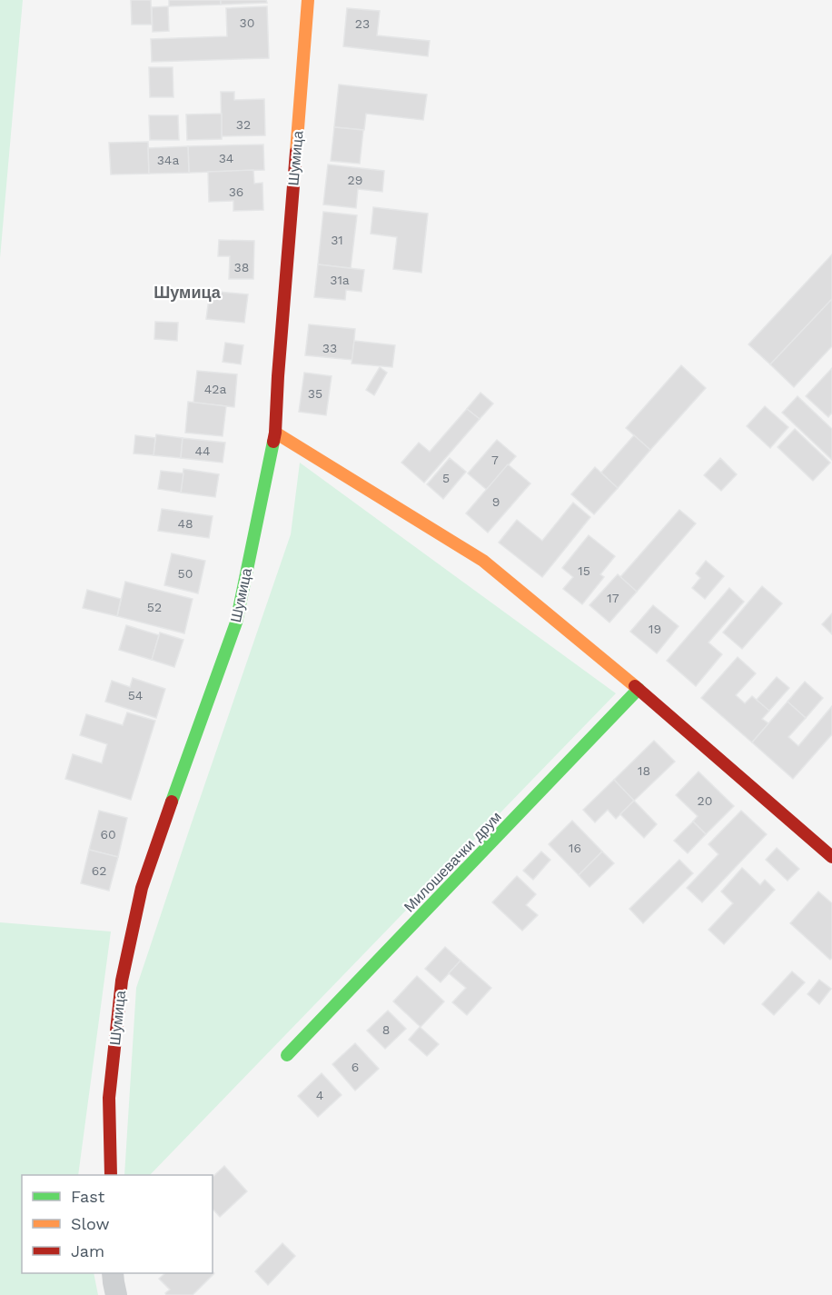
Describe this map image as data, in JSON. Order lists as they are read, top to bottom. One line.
{"streets":{"street":["Шумица","Милошевачки друм"]},"districts":["Шумица"],"house_numbers":["30","23","32","34","34a","29","36","31","38","31a","33","42a","35","44","7","5","9","48","15","50","17","52","19","54","18","20","60","16","62","8","6","4"],"legend":["Fast","Slow","Jam"]}
